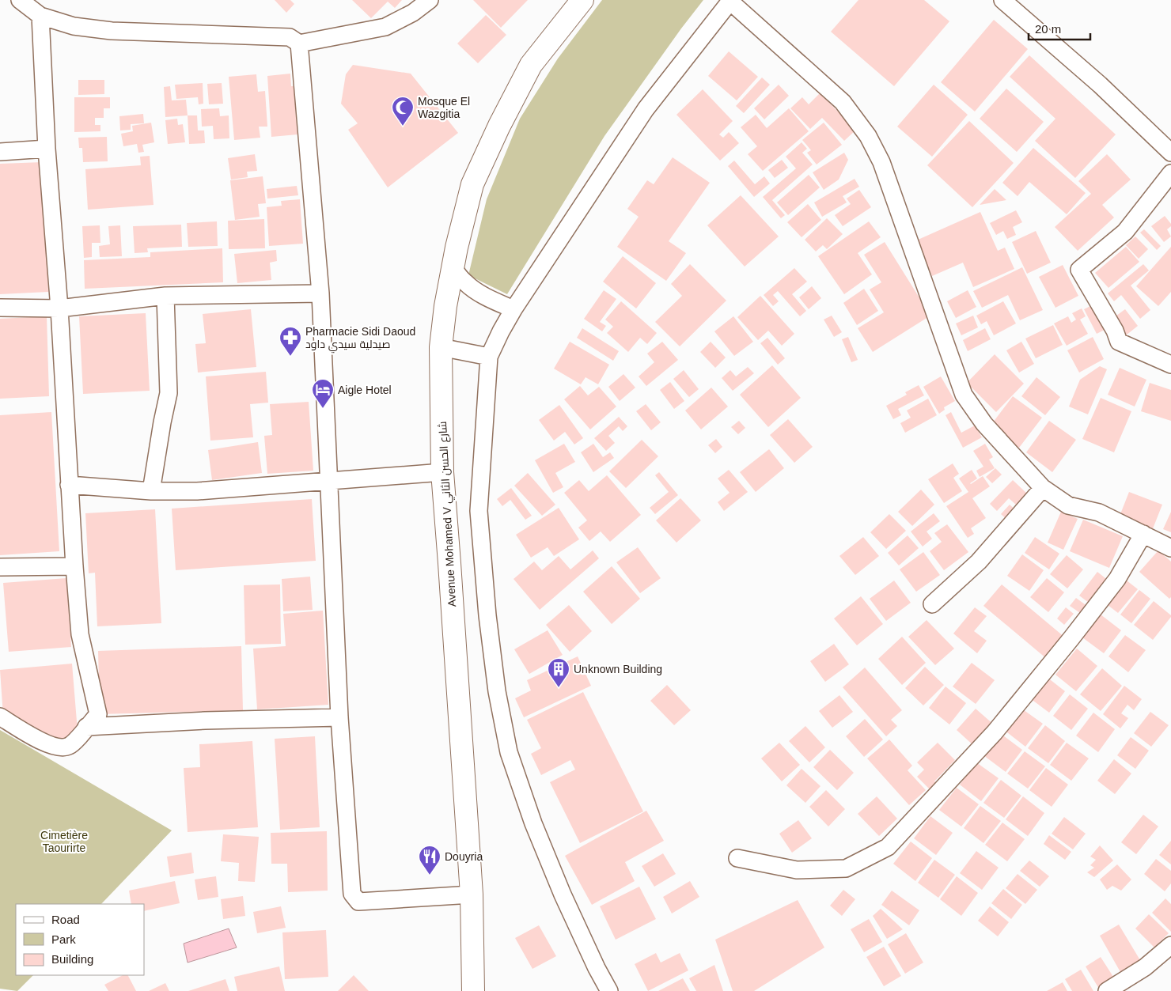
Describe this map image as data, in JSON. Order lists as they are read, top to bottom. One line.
{"streets":{"main road":["Avenue Mohamed V شارع الحسن الثاني"]},"parks":["Cimetière Taourirte"],"places":{"mosque":["Mosque El Wazgitia"],"pharmacy":["Pharmacie Sidi Daoud صيدلية سيدي داود"],"hotel":["Aigle Hotel"],"building":["Unknown Building"],"restaurant":["Douyria"]},"legend":["Road","Park","Building"],"scale_bar":"20 m"}
